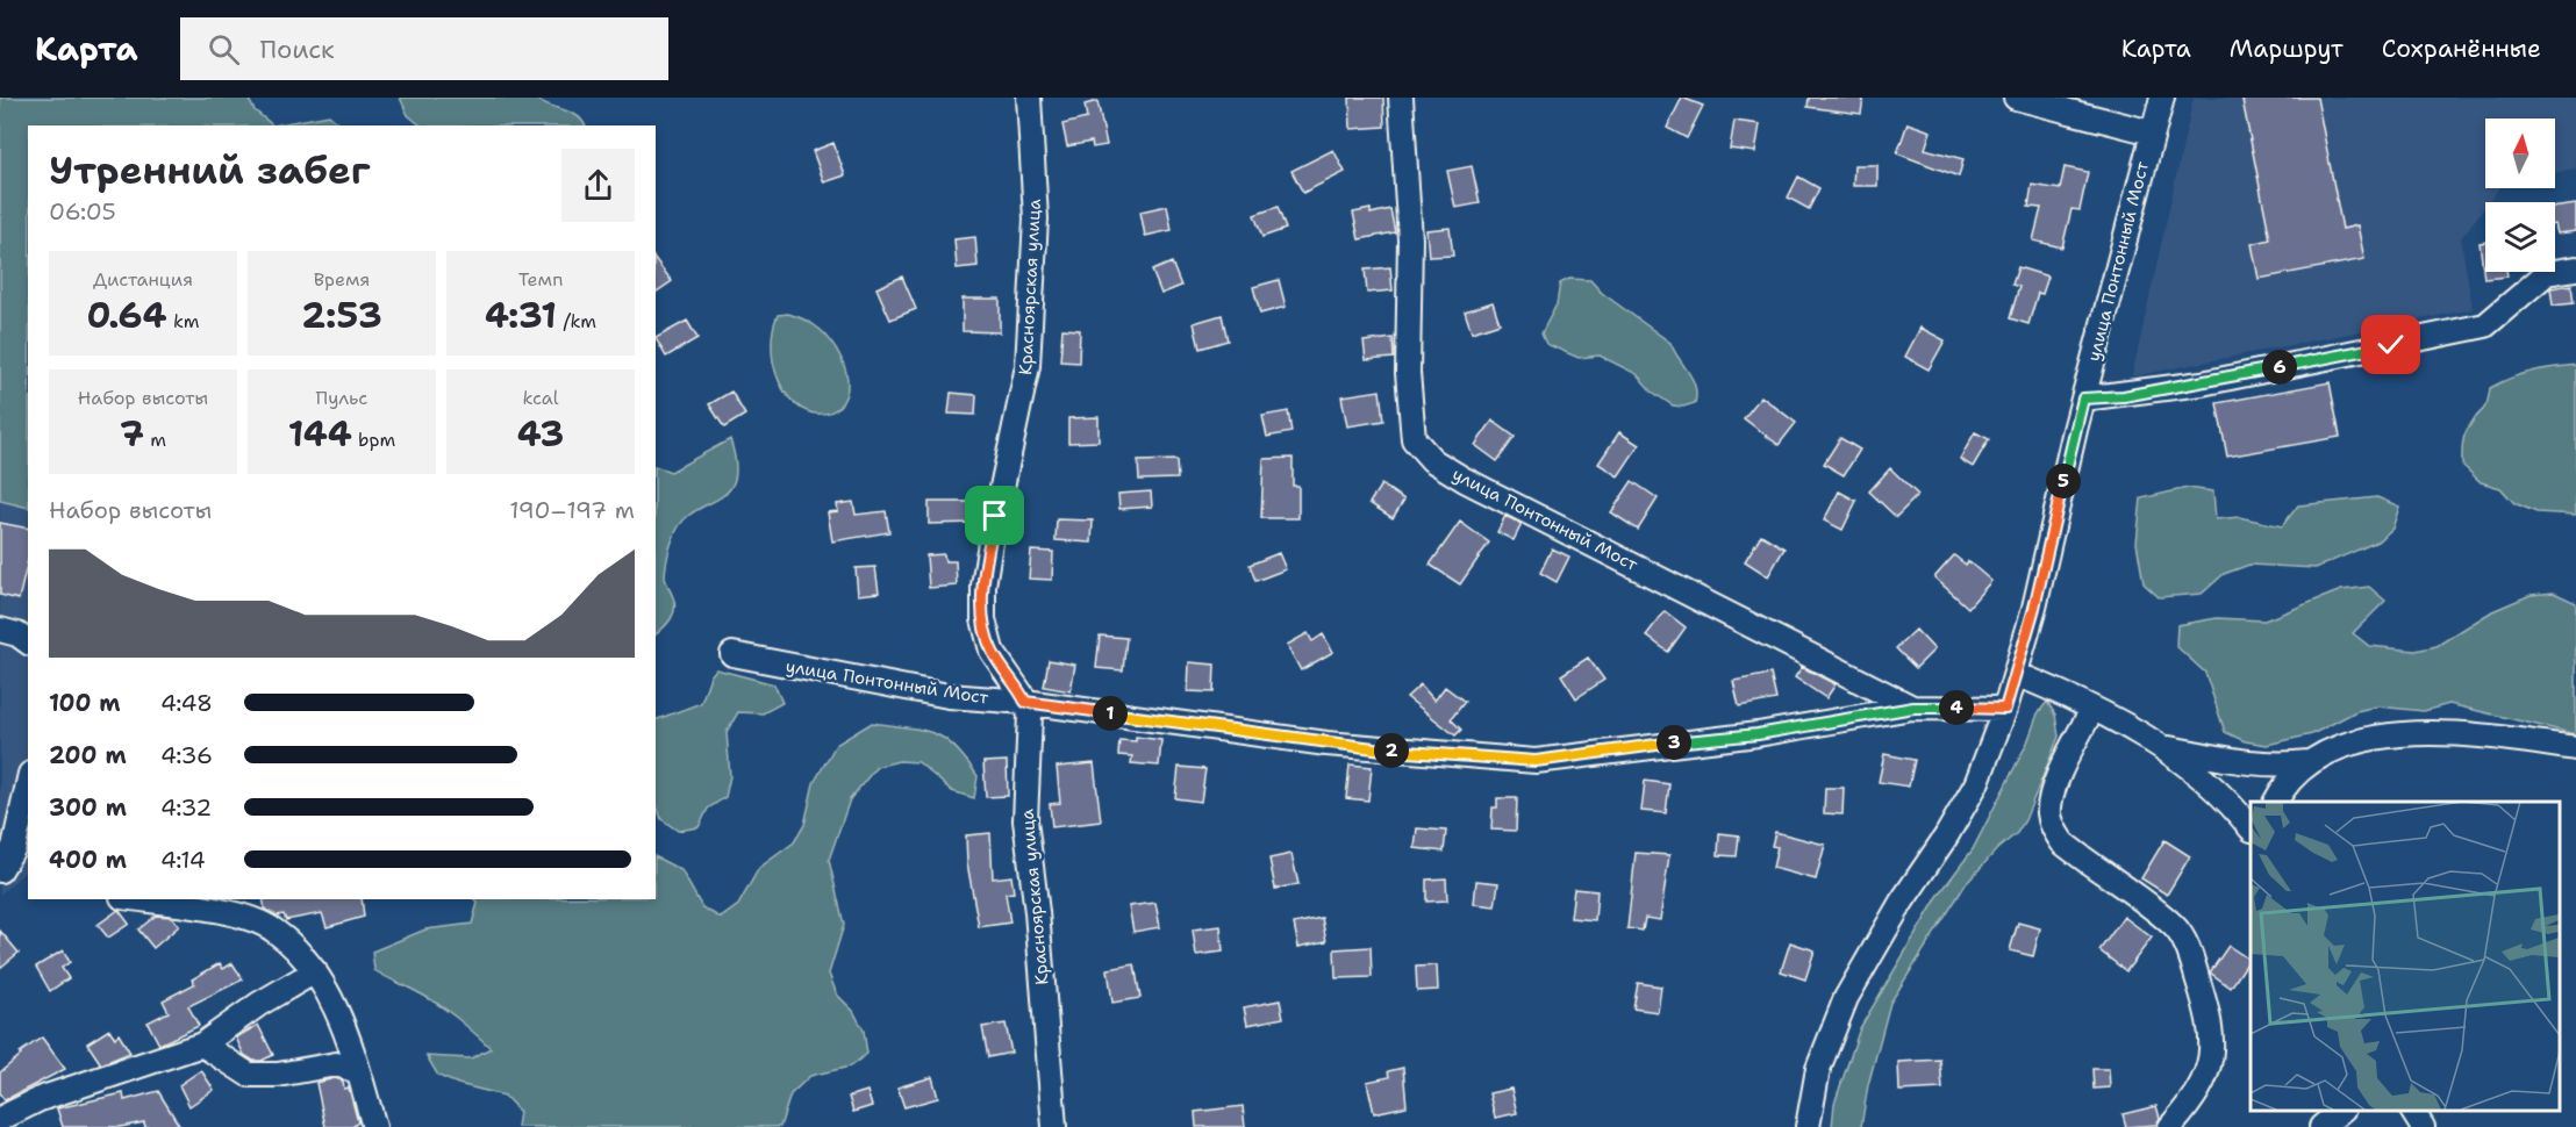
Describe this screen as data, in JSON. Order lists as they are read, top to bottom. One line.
{"streets":{"street":["улица Понтонный Мост","Красноярская улица"]},"crossings":[["улица Понтонный Мост","Красноярская улица"]],"north":"top","page":{"header":"Карта","search":"Поиск","nav":["Карта","Маршрут","Сохранённые"],"heading":["Утренний забег","06:05"],"stats":[["Дистанция","0.64 km"],["Время","2:53"],["Темп","4:31 /km"],["Набор высоты","7 m"],["Пульс","144 bpm"],["kcal","43"]],"pins":["6","5","4","1","3","2"],"chart":["Набор высоты","190–197 m"],"list":[{"name":"100 m","note":"4:48"},{"name":"200 m","note":"4:36"},{"name":"300 m","note":"4:32"},{"name":"400 m","note":"4:14"}]}}
